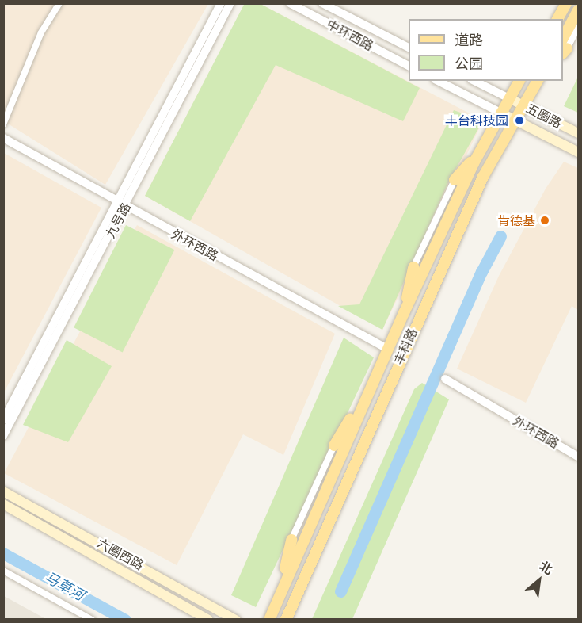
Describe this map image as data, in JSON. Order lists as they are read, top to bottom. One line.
{"streets":{"main road":["五圈路","丰科路","六圈西路"],"street":["中环西路","九号路","外环西路"]},"crossings":[["五圈路","丰科路"],["九号路","外环西路"],["外环西路","丰科路"]],"water":["马草河"],"places":["丰台科技园","肯德基"],"legend":["道路","公园"],"north":"top right"}
